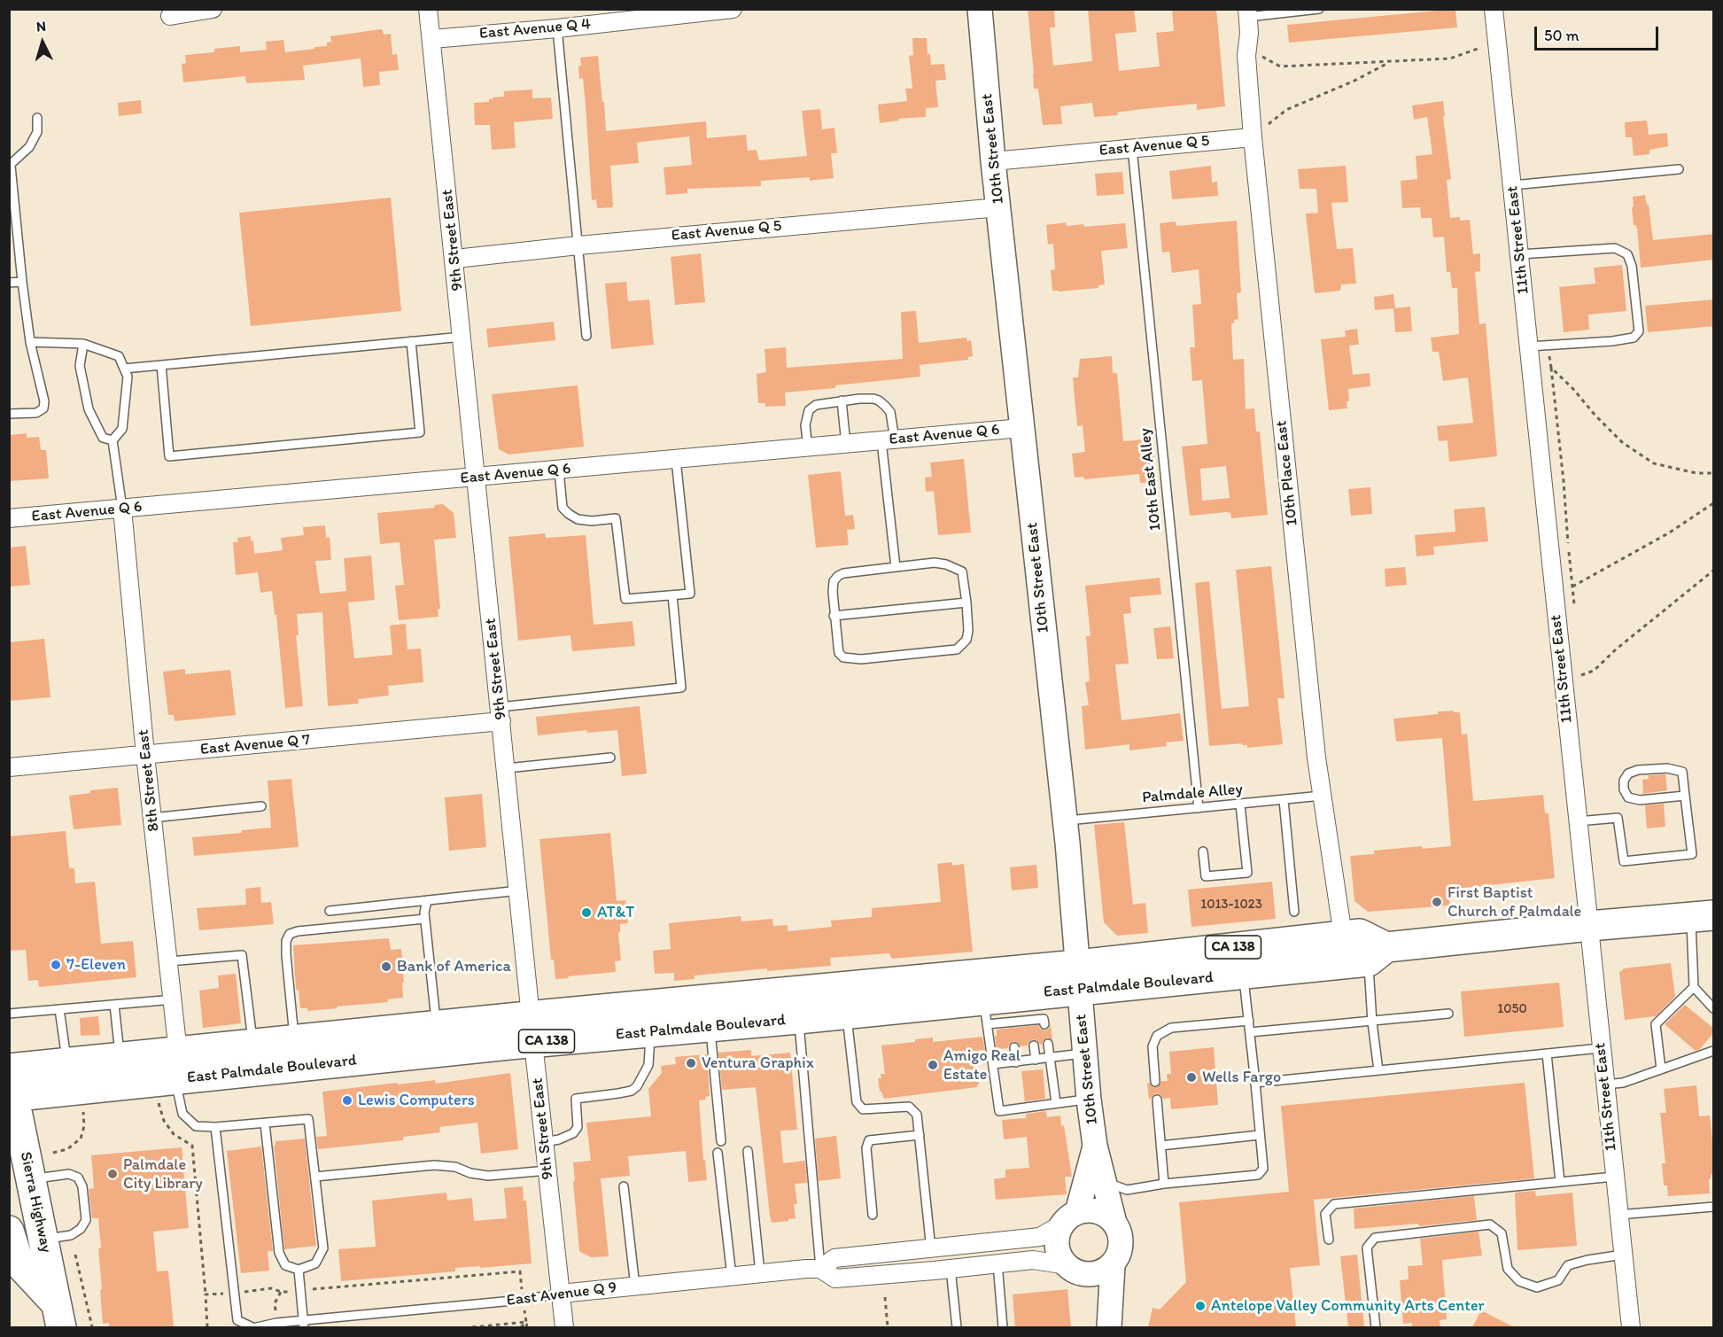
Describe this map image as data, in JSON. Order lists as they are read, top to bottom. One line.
{"streets":{"highway":["CA 138","East Palmdale Boulevard","Sierra Highway"],"main road":["10th Street East"],"street":["East Avenue Q 4","East Avenue Q 5","9th Street East","11th Street East","East Avenue Q 6","10th Place East","East Avenue Q 7","8th Street East","East Avenue Q 9"],"lane":["10th East Alley","Palmdale Alley"]},"crossings":[["East Avenue Q 4","9th Street East"],["East Avenue Q 5","10th Street East"],["East Avenue Q 5","9th Street East"],["East Avenue Q 5","10th Place East"],["East Avenue Q 5","10th East Alley"],["10th Street East","East Avenue Q 6"],["10th Street East","Palmdale Alley"],["10th Street East","East Palmdale Boulevard"],["10th Street East","East Avenue Q 9"],["9th Street East","East Avenue Q 6"],["9th Street East","East Avenue Q 7"],["9th Street East","East Palmdale Boulevard"],["9th Street East","East Avenue Q 9"],["11th Street East","East Palmdale Boulevard"],["East Avenue Q 6","8th Street East"],["10th Place East","Palmdale Alley"],["10th Place East","East Palmdale Boulevard"],["10th East Alley","Palmdale Alley"],["East Avenue Q 7","8th Street East"],["8th Street East","East Palmdale Boulevard"],["East Palmdale Boulevard","Sierra Highway"]],"places":["First Baptist Church of Palmdale","AT&T","7-Eleven","Bank of America","Ventura Graphix","Amigo Real Estate","Wells Fargo","Lewis Computers","Palmdale City Library","Antelope Valley Community Arts Center"],"house_numbers":["1013-1023","1050"],"scale_bar":"50 m","north":"top"}
